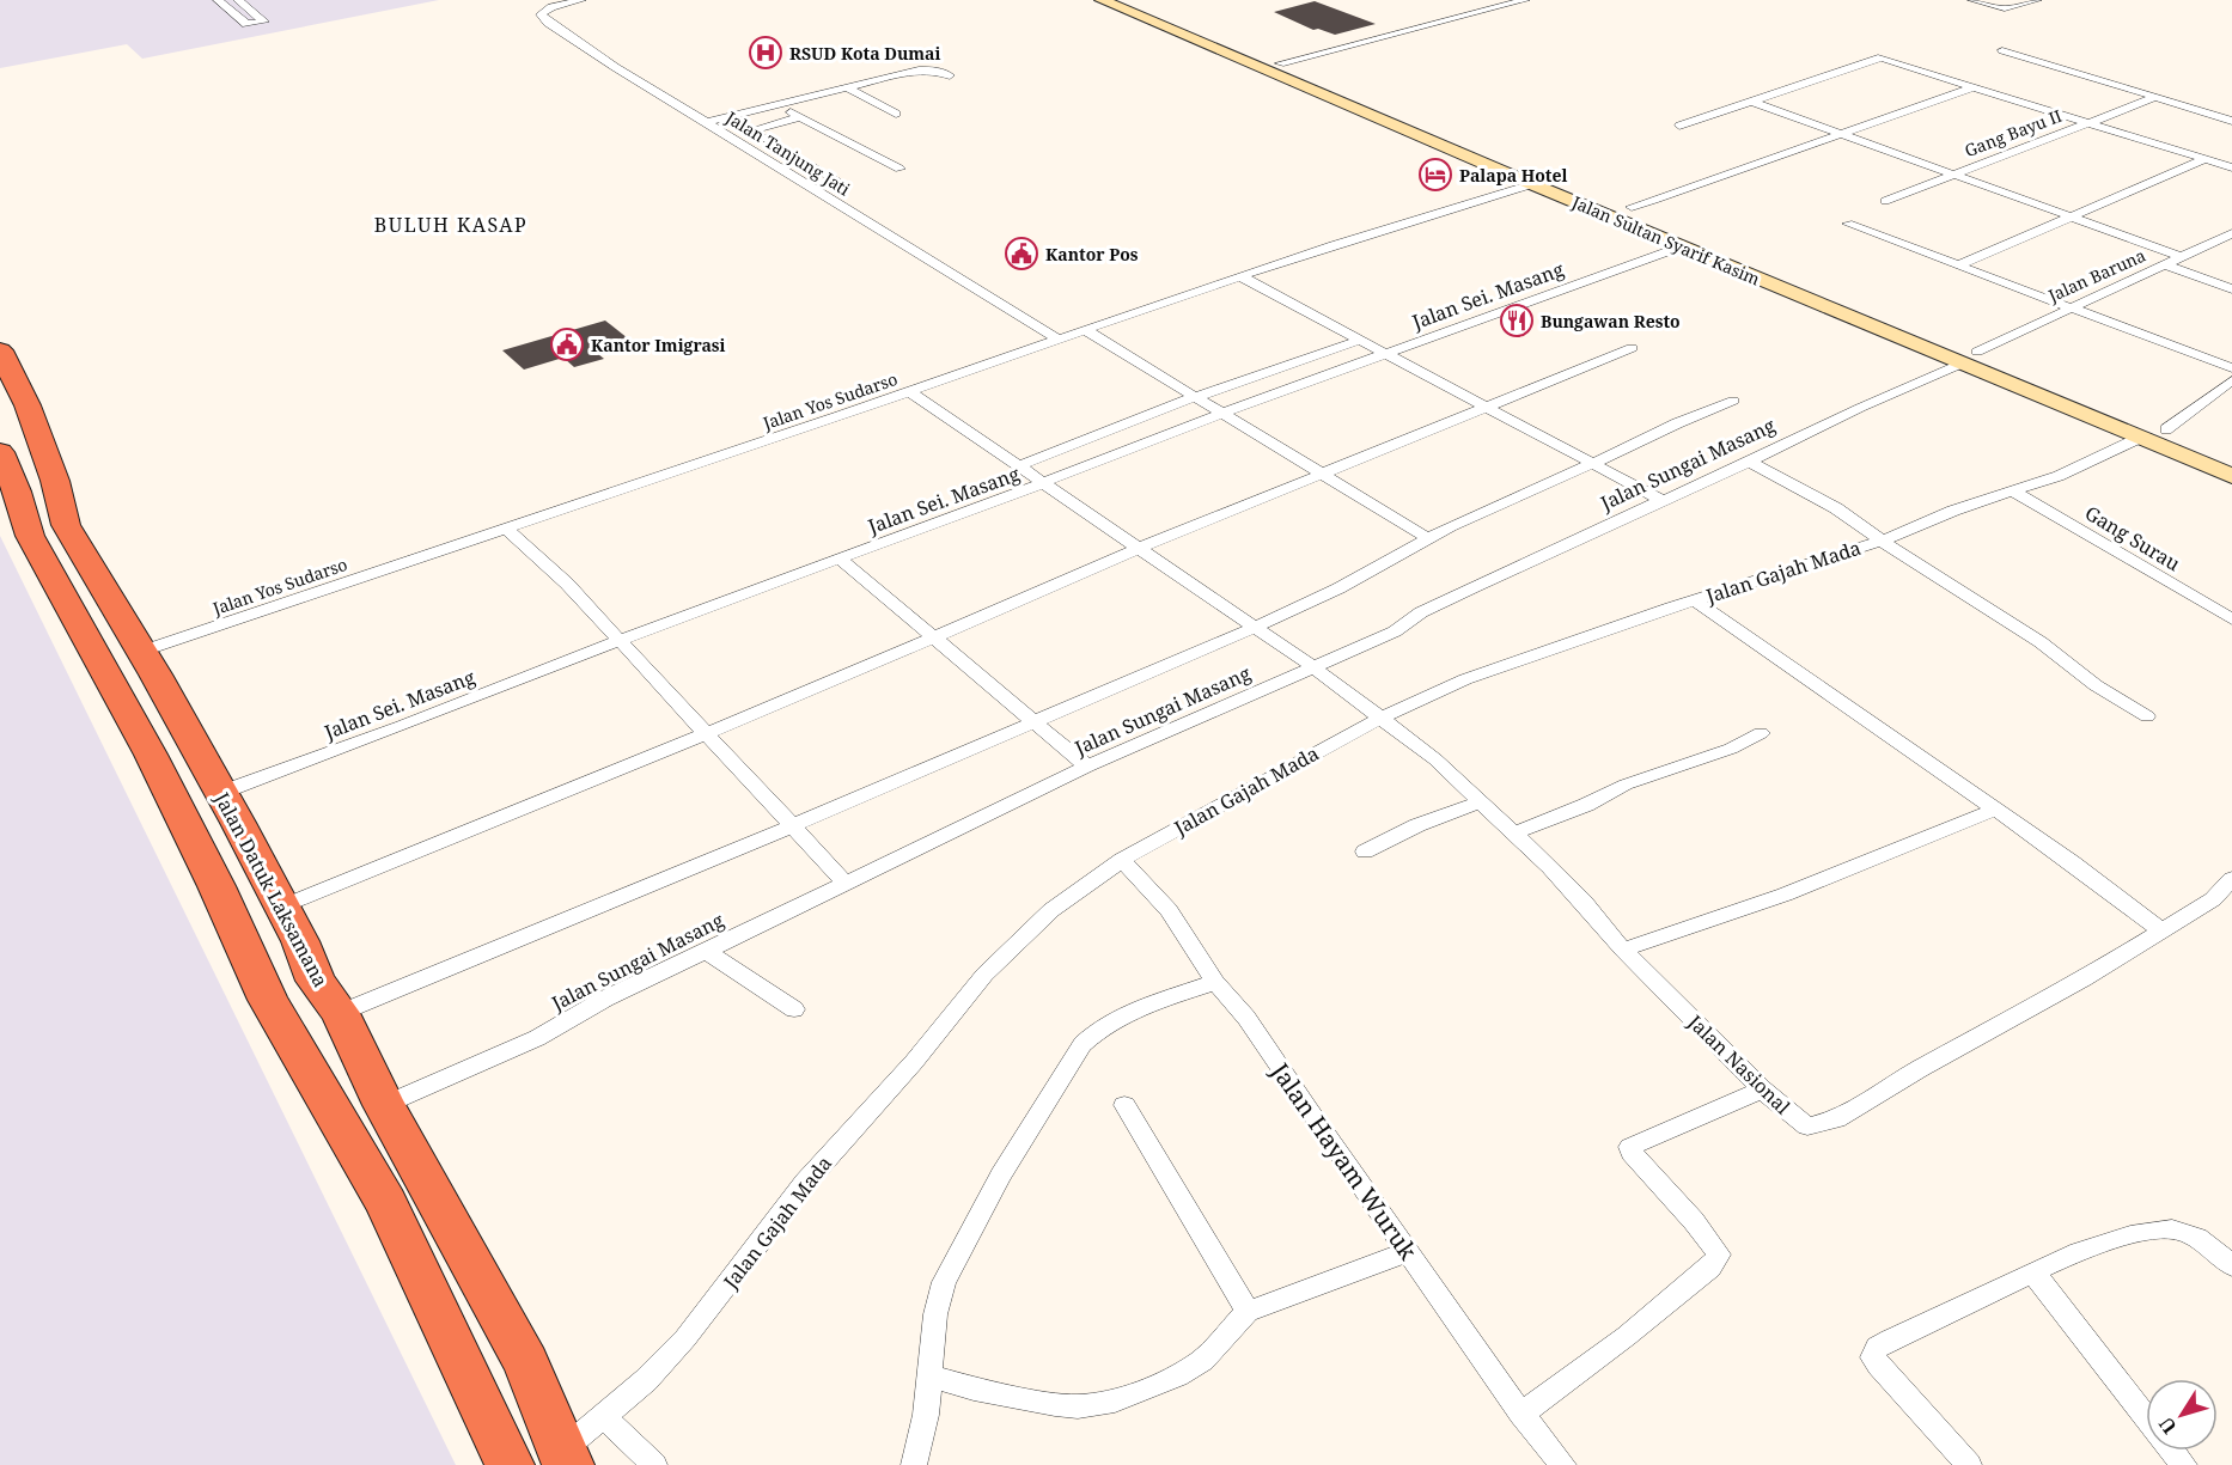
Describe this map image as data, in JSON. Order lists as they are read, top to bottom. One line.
{"streets":{"highway":["Jalan Datuk Laksamana"],"street":["Gang Bayu II","Jalan Tanjung Jati","Jalan Sultan Syarif Kasim","Jalan Baruna","Jalan Sei. Masang","Jalan Yos Sudarso","Jalan Sungai Masang","Gang Surau","Jalan Gajah Mada","Jalan Nasional","Jalan Hayam Wuruk"]},"crossings":[["Jalan Tanjung Jati","Jalan Yos Sudarso"],["Jalan Sultan Syarif Kasim","Jalan Baruna"],["Jalan Sultan Syarif Kasim","Jalan Sei. Masang"],["Jalan Sultan Syarif Kasim","Jalan Yos Sudarso"],["Jalan Sultan Syarif Kasim","Jalan Sungai Masang"],["Jalan Sultan Syarif Kasim","Jalan Gajah Mada"],["Jalan Sei. Masang","Jalan Datuk Laksamana"],["Jalan Sei. Masang","Jalan Nasional"],["Jalan Yos Sudarso","Jalan Datuk Laksamana"],["Jalan Yos Sudarso","Jalan Nasional"],["Jalan Sungai Masang","Jalan Datuk Laksamana"],["Jalan Sungai Masang","Jalan Nasional"],["Gang Surau","Jalan Gajah Mada"],["Jalan Gajah Mada","Jalan Datuk Laksamana"],["Jalan Gajah Mada","Jalan Nasional"],["Jalan Gajah Mada","Jalan Hayam Wuruk"]],"districts":["BULUH KASAP"],"places":{"hospital":["RSUD Kota Dumai"],"hotel":["Palapa Hotel"],"public building":["Kantor Pos","Kantor Imigrasi"],"restaurant":["Bungawan Resto"]},"north":"bottom left"}
